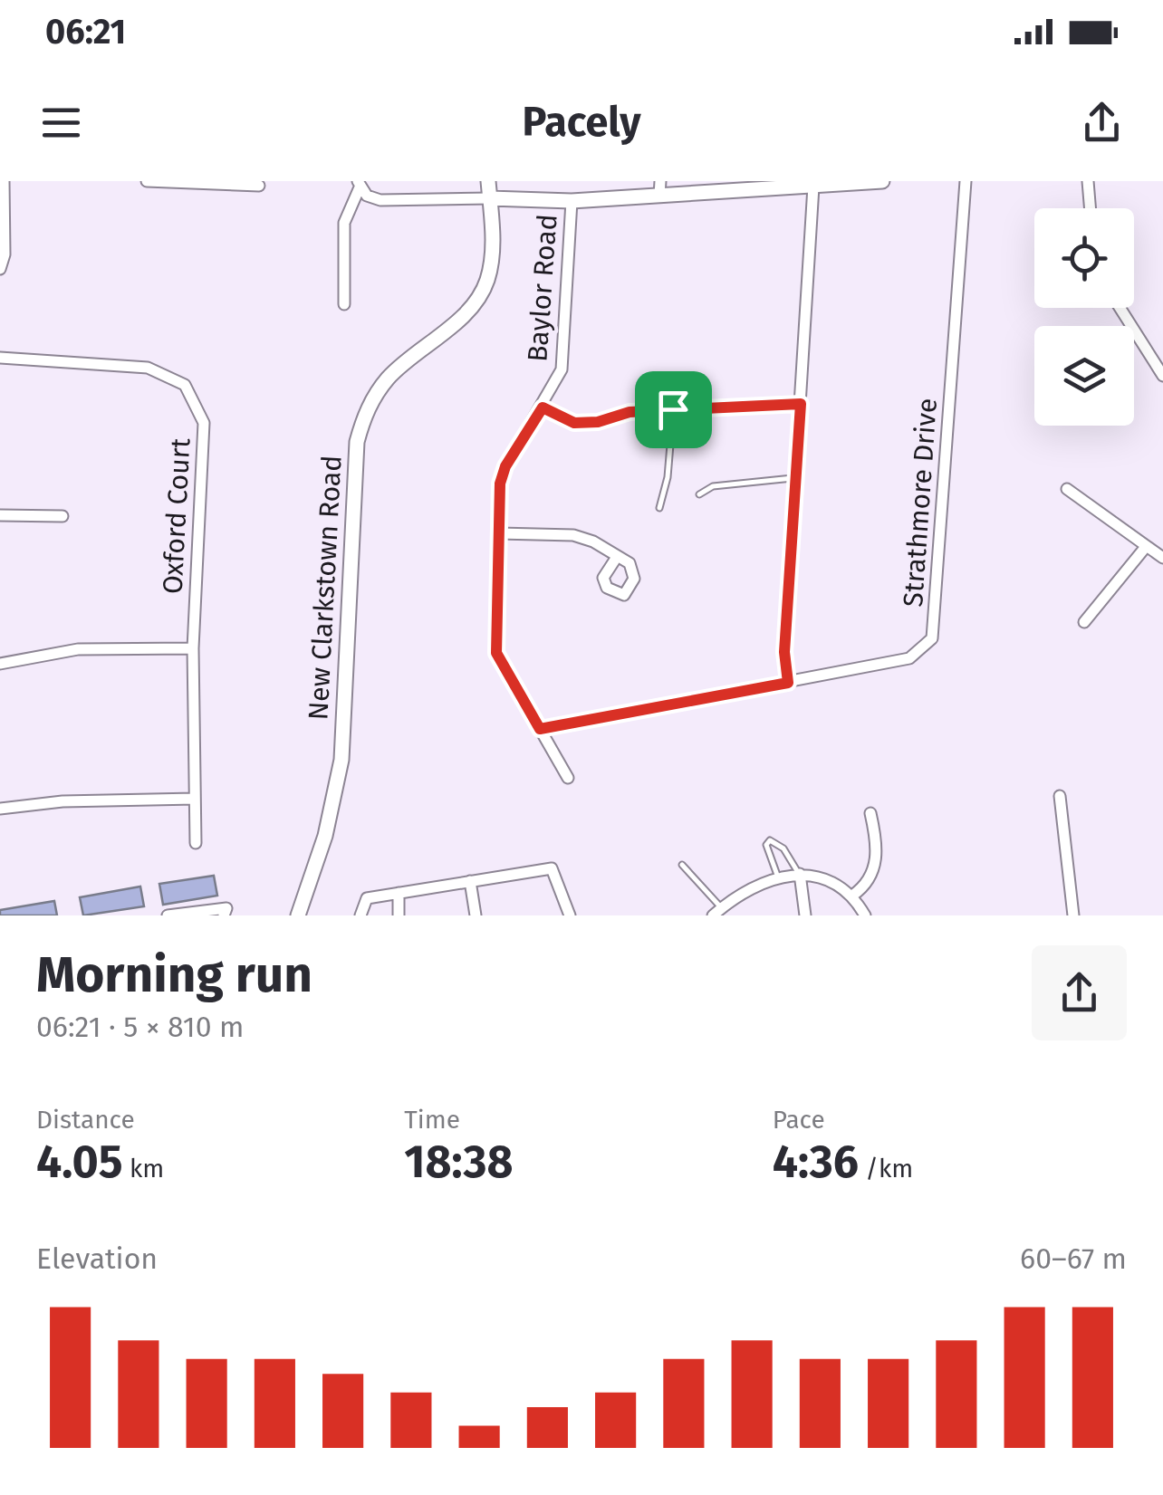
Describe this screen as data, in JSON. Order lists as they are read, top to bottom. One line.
{"streets":{"street":["Baylor Road","Strathmore Drive","Oxford Court","New Clarkstown Road"]},"crossings":[["Baylor Road","Strathmore Drive"]],"page":{"status":"06:21","header":"Pacely","heading":["Morning run","06:21 · 5 × 810 m"],"stats":[["Distance","4.05 km"],["Time","18:38"],["Pace","4:36 /km"]],"chart":["Elevation","60–67 m"]}}
